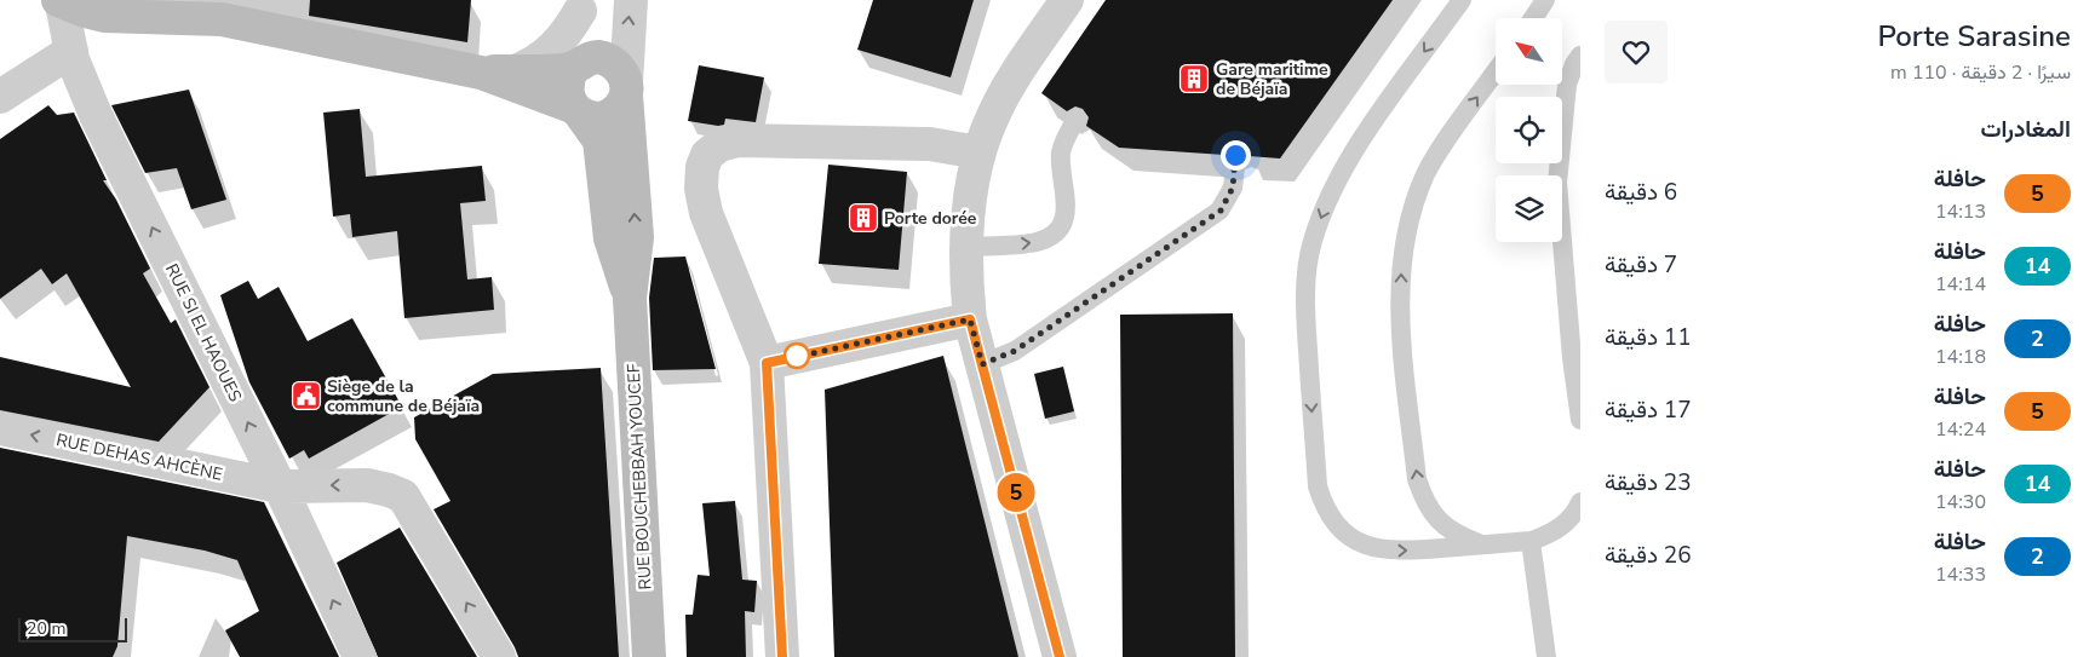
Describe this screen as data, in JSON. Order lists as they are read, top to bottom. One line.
{"streets":{"main road":["RUE BOUCHEBBAH YOUCEF"],"street":["RUE SI EL HAOUES","RUE DEHAS AHCÈNE"]},"crossings":[["RUE SI EL HAOUES","RUE DEHAS AHCÈNE"]],"one_way":["RUE SI EL HAOUES","RUE DEHAS AHCÈNE"],"places":{"building":["Gare maritime de Béjaïa","Porte dorée"],"public building":["Siège de la commune de Béjaïa"]},"lines":["bus line 5"],"scale_bar":"20 m","north":"top left","page":{"heading":[["Porte Sarasine","سيرًا · 2 دقيقة · 110 m"],"المغادرات"],"on_map":"5","list":[{"mark":"5","name":"حافلة","note":"14:13","value":"6 دقيقة"},{"mark":"14","name":"حافلة","note":"14:14","value":"7 دقيقة"},{"mark":"2","name":"حافلة","note":"14:18","value":"11 دقيقة"},{"mark":"5","name":"حافلة","note":"14:24","value":"17 دقيقة"},{"mark":"14","name":"حافلة","note":"14:30","value":"23 دقيقة"},{"mark":"2","name":"حافلة","note":"14:33","value":"26 دقيقة"}],"scale":"20 m"}}
